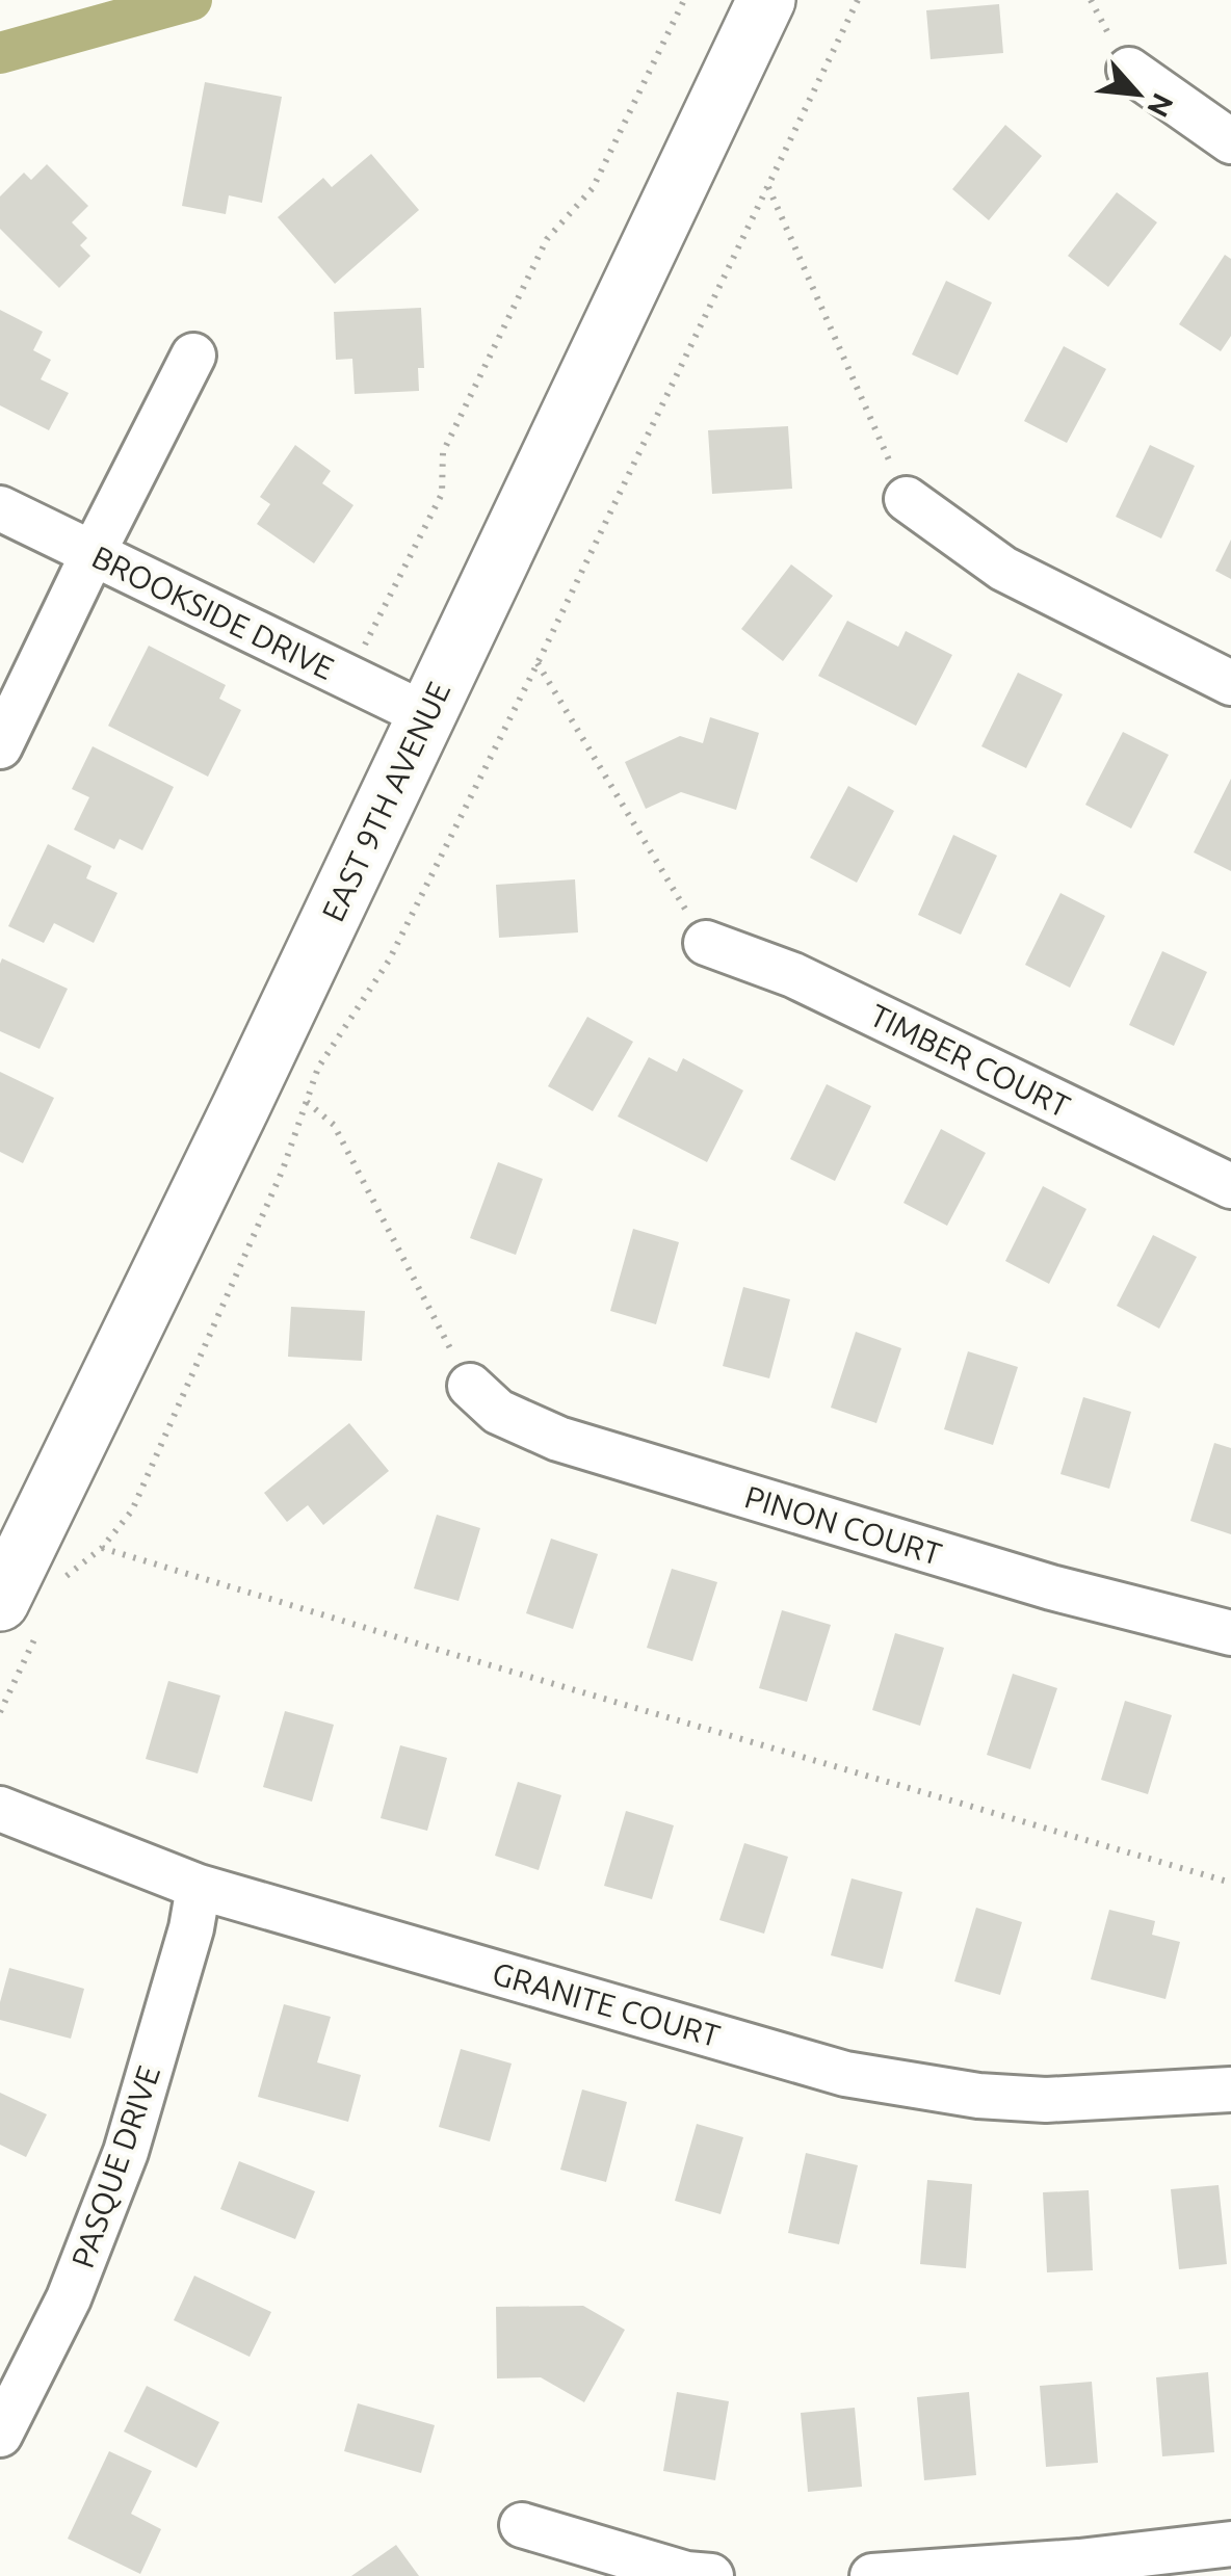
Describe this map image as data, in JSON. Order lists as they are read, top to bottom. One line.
{"streets":{"main road":["EAST 9TH AVENUE"],"street":["BROOKSIDE DRIVE","TIMBER COURT","PINON COURT","GRANITE COURT","PASQUE DRIVE"]},"crossings":[["BROOKSIDE DRIVE","EAST 9TH AVENUE"],["GRANITE COURT","PASQUE DRIVE"]],"north":"bottom right"}
